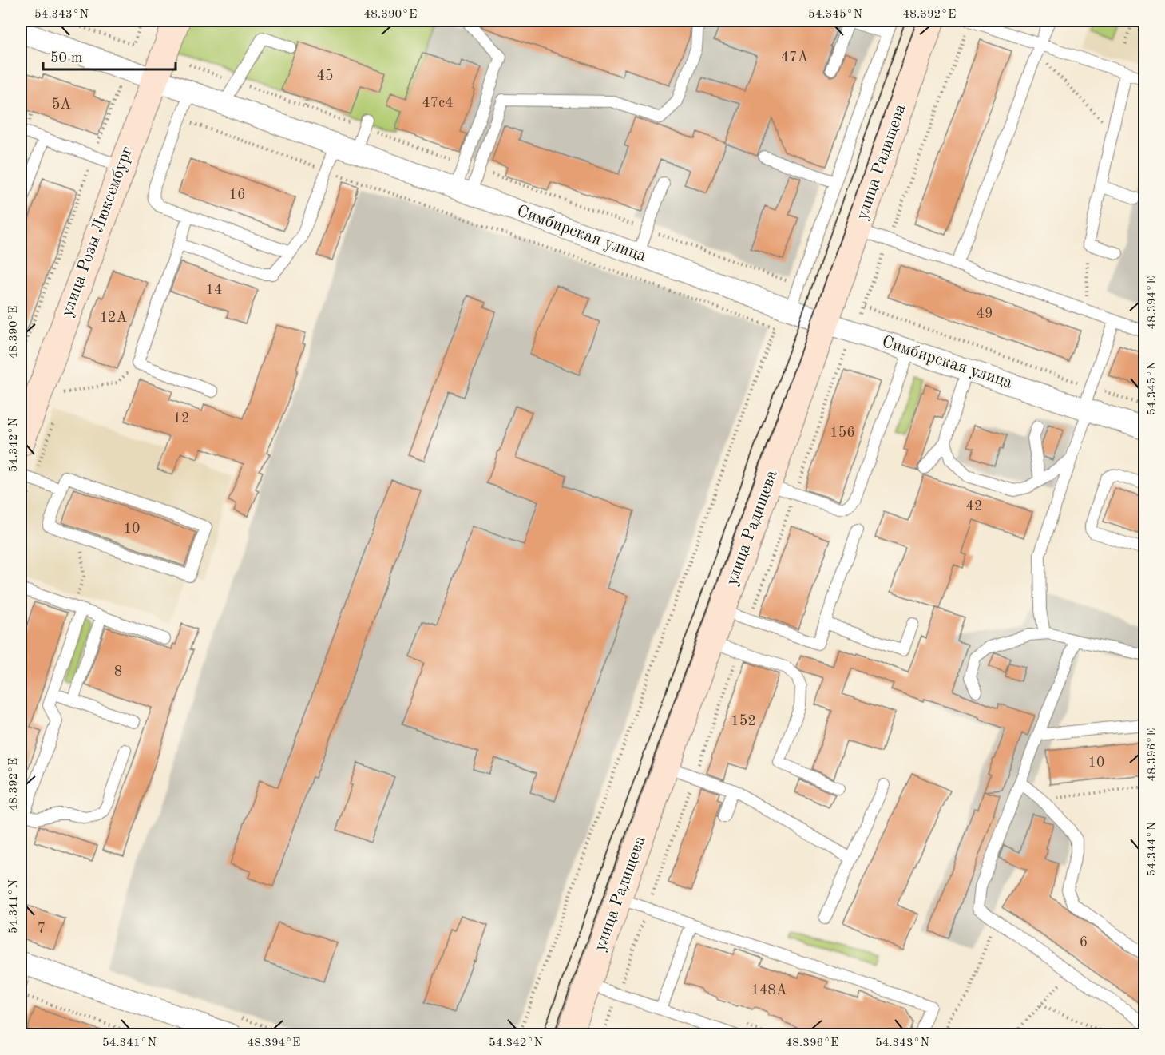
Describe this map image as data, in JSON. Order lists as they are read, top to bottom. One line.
{"streets":{"street":["улица Радищева","улица Розы Люксембург","Симбирская улица"]},"crossings":[["улица Радищева","Симбирская улица"],["улица Розы Люксембург","Симбирская улица"]],"house_numbers":["47А","45","47с4","5А","16","14","49","12А","12","156","42","10","8","152","10","7","6","148А"],"scale_bar":"50 m","coordinates":["54.343°N","48.390°E","54.345°N","48.392°E","48.394°E","54.342°N","48.396°E","54.344°N","54.341°N"]}
